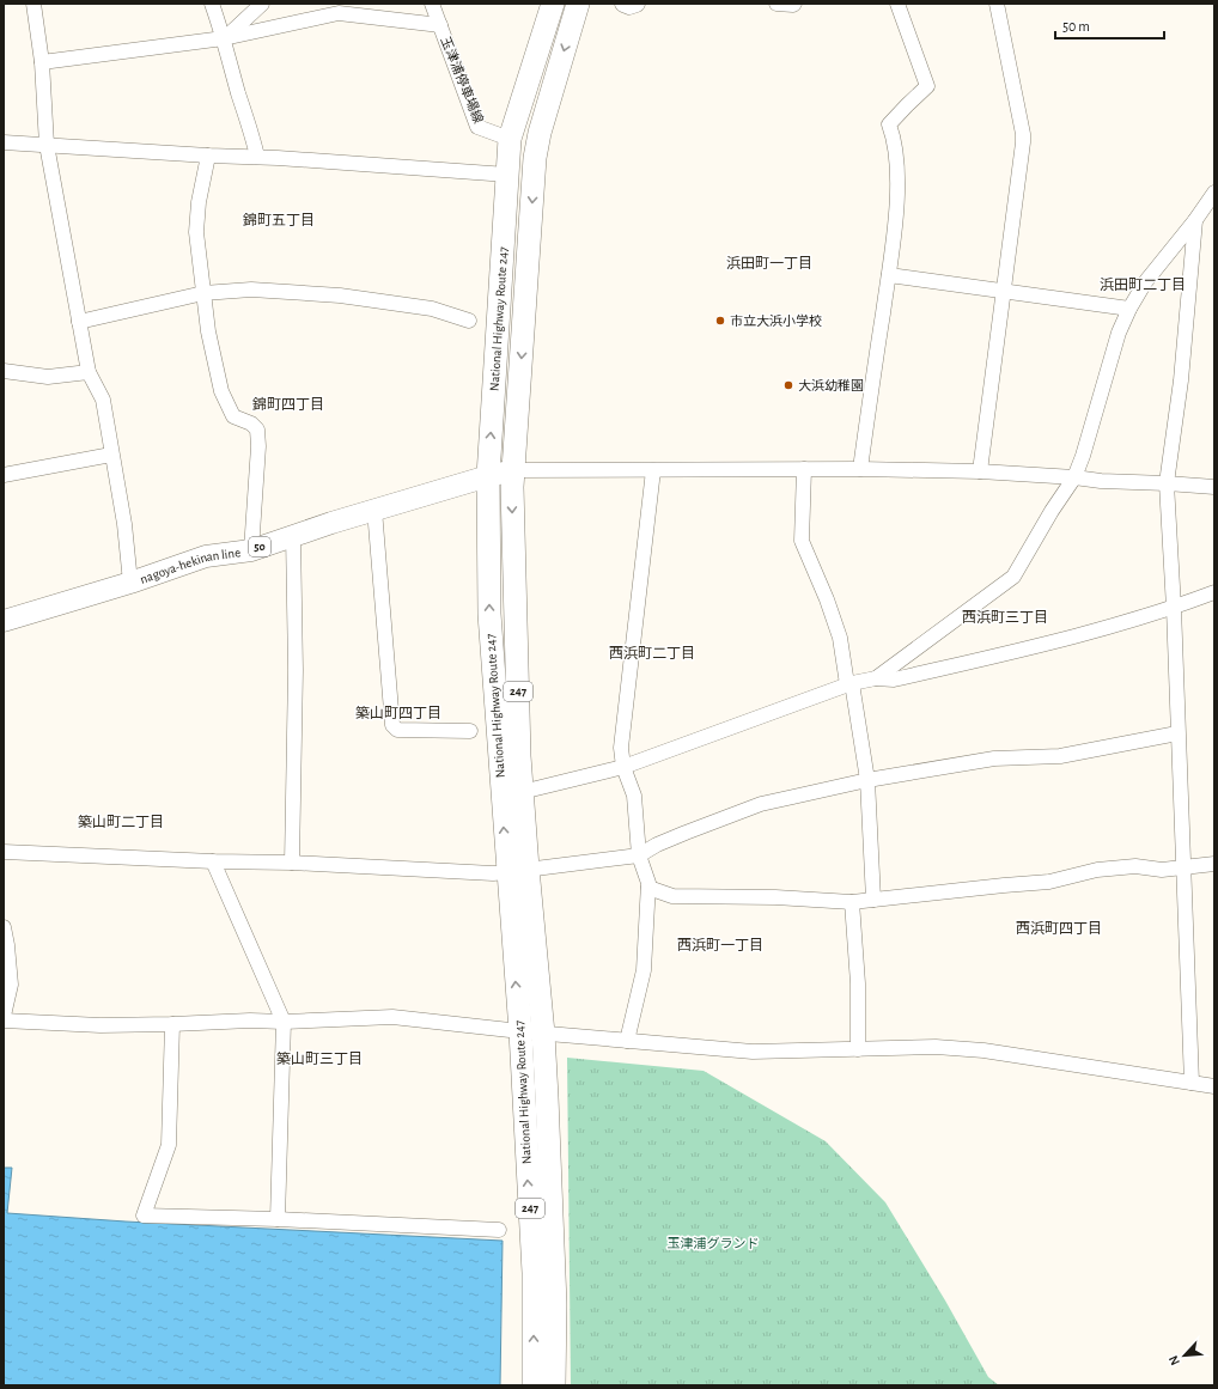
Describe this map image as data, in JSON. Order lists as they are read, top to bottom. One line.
{"streets":{"highway":["National Highway Route 247","247"],"main road":["50","nagoya-hekinan line"],"street":["玉津浦停車場線"]},"crossings":[["玉津浦停車場線","National Highway Route 247"],["National Highway Route 247","nagoya-hekinan line"]],"districts":["錦町五丁目","浜田町一丁目","浜田町二丁目","錦町四丁目","西浜町三丁目","西浜町二丁目","築山町四丁目","築山町二丁目","西浜町四丁目","西浜町一丁目","築山町三丁目"],"parks":["玉津浦グランド"],"places":["市立大浜小学校","大浜幼稚園"],"scale_bar":"50 m","north":"bottom left"}
